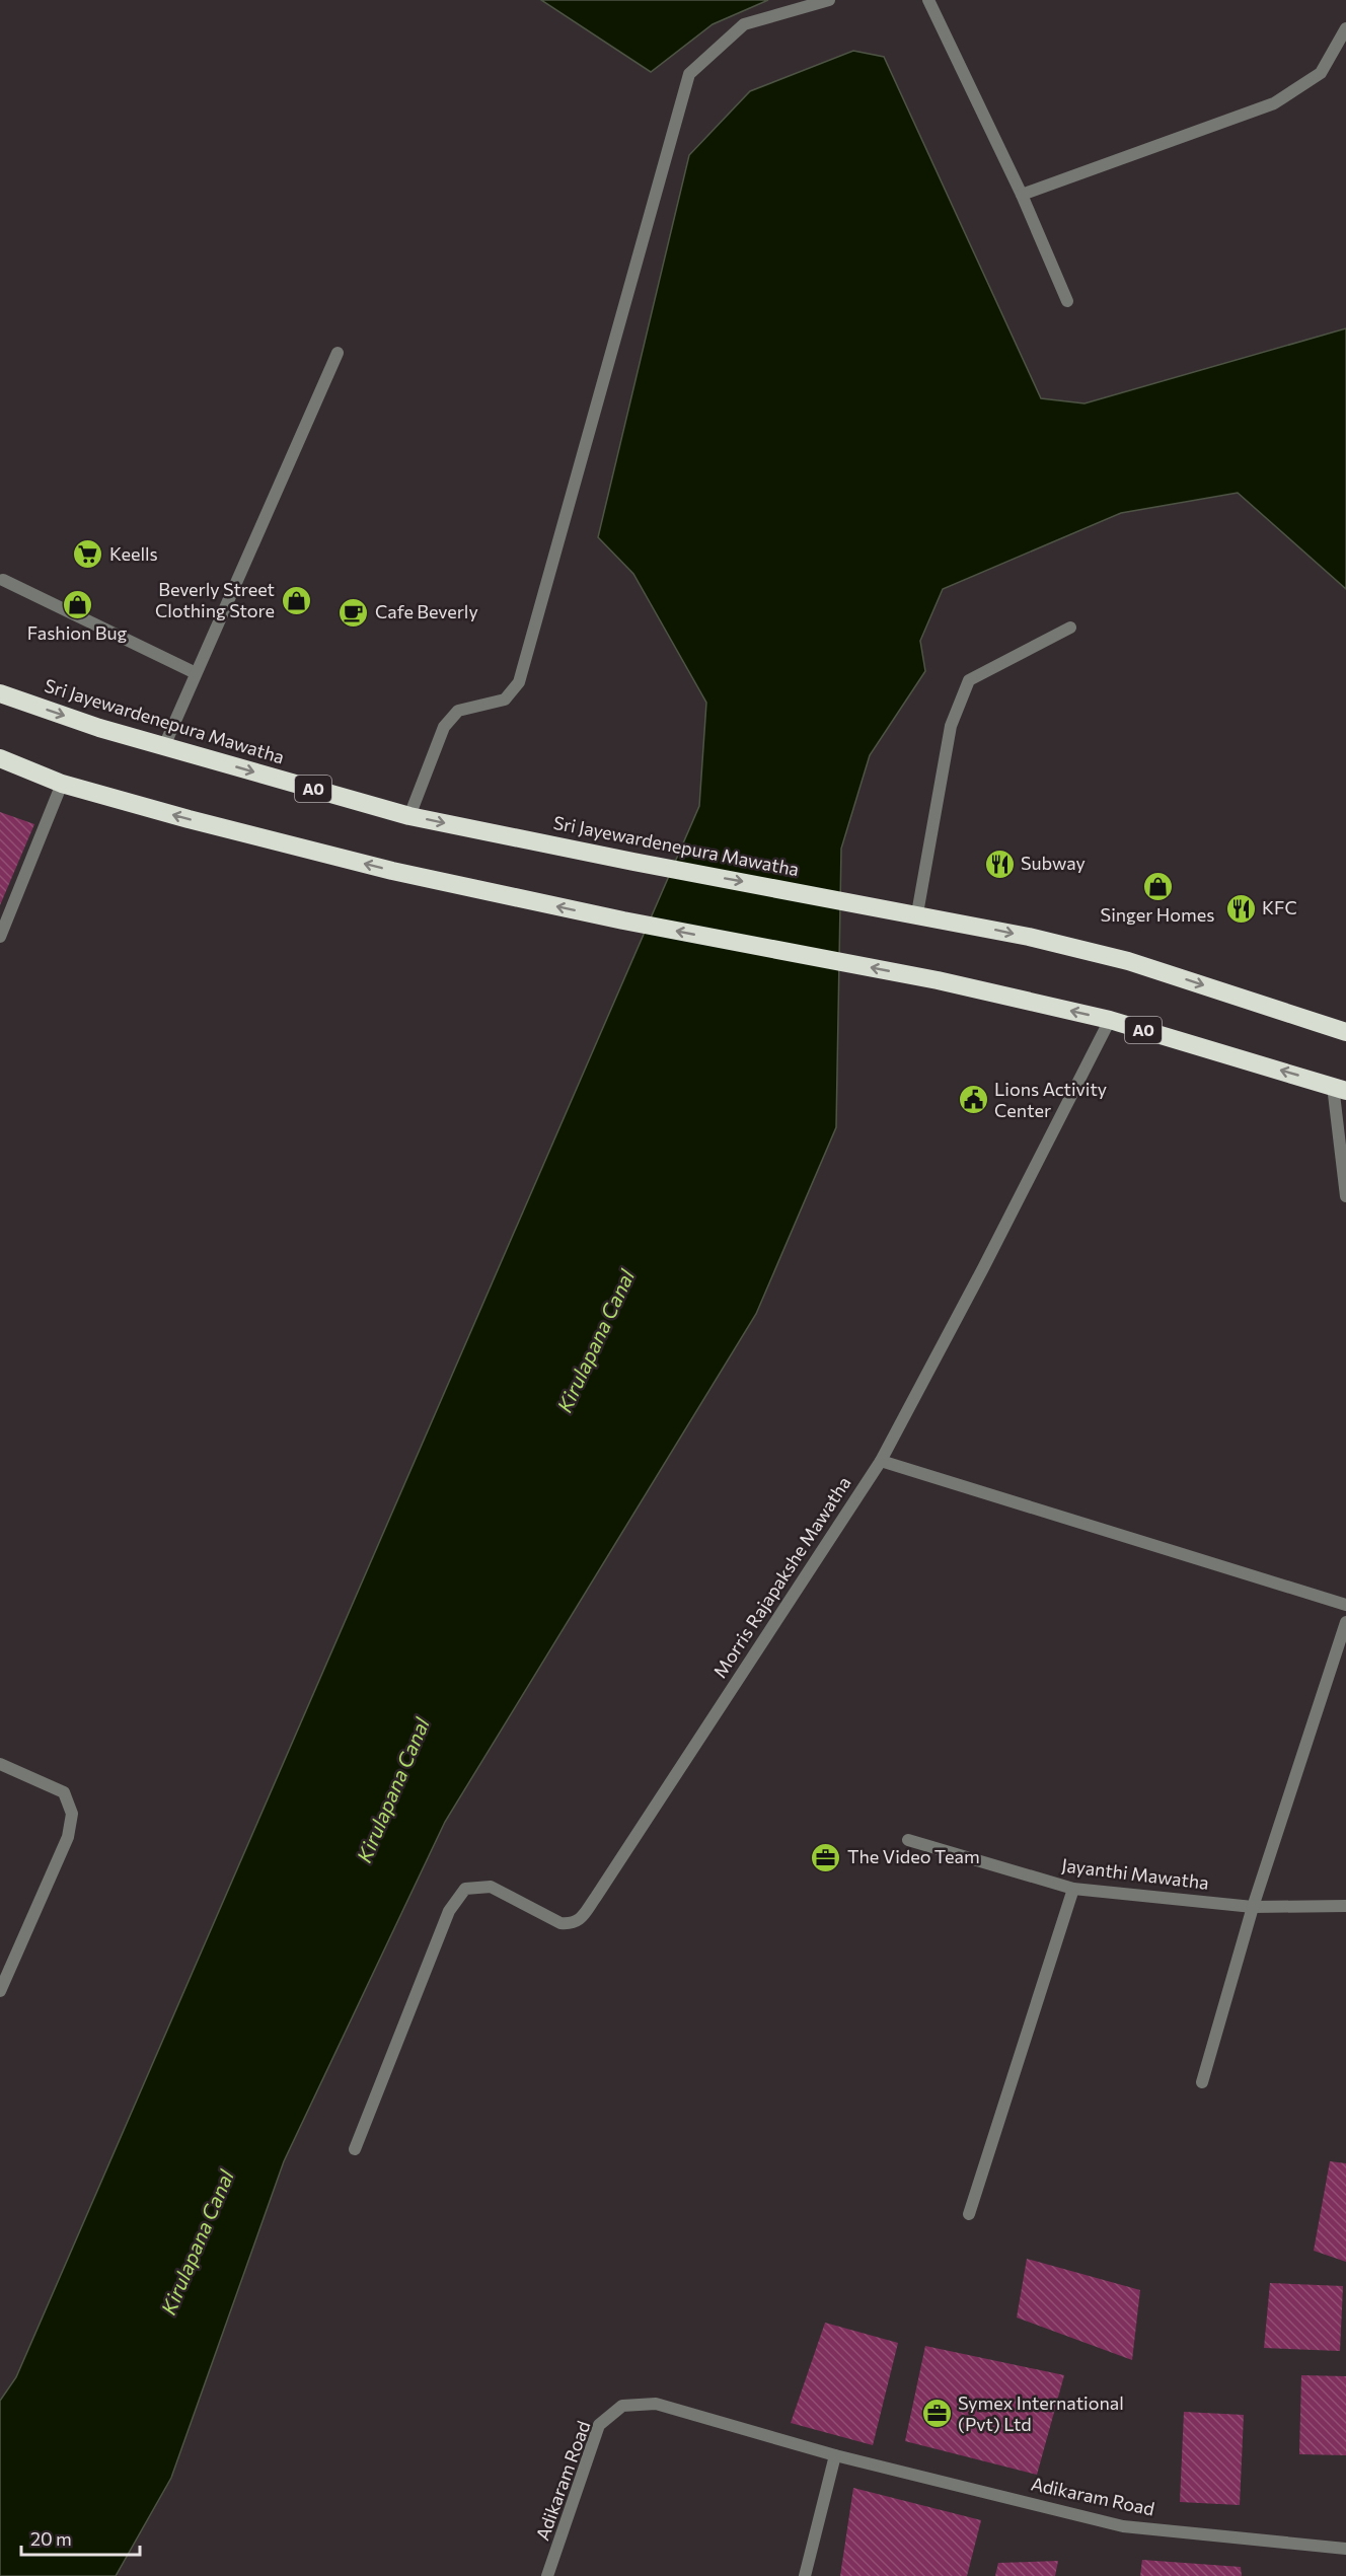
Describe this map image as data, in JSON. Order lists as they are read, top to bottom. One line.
{"streets":{"highway":["Sri Jayewardenepura Mawatha","A0"],"street":["Morris Rajapakshe Mawatha","Jayanthi Mawatha","Adikaram Road"]},"crossings":[["A0","Morris Rajapakshe Mawatha"]],"water":["Kirulapana Canal"],"places":{"supermarket":["Keells"],"shop":["Beverly Street Clothing Store","Fashion Bug","Singer Homes"],"cafe":["Cafe Beverly"],"restaurant":["Subway","KFC"],"public building":["Lions Activity Center"],"office":["The Video Team","Symex International (Pvt) Ltd"]},"scale_bar":"20 m"}
